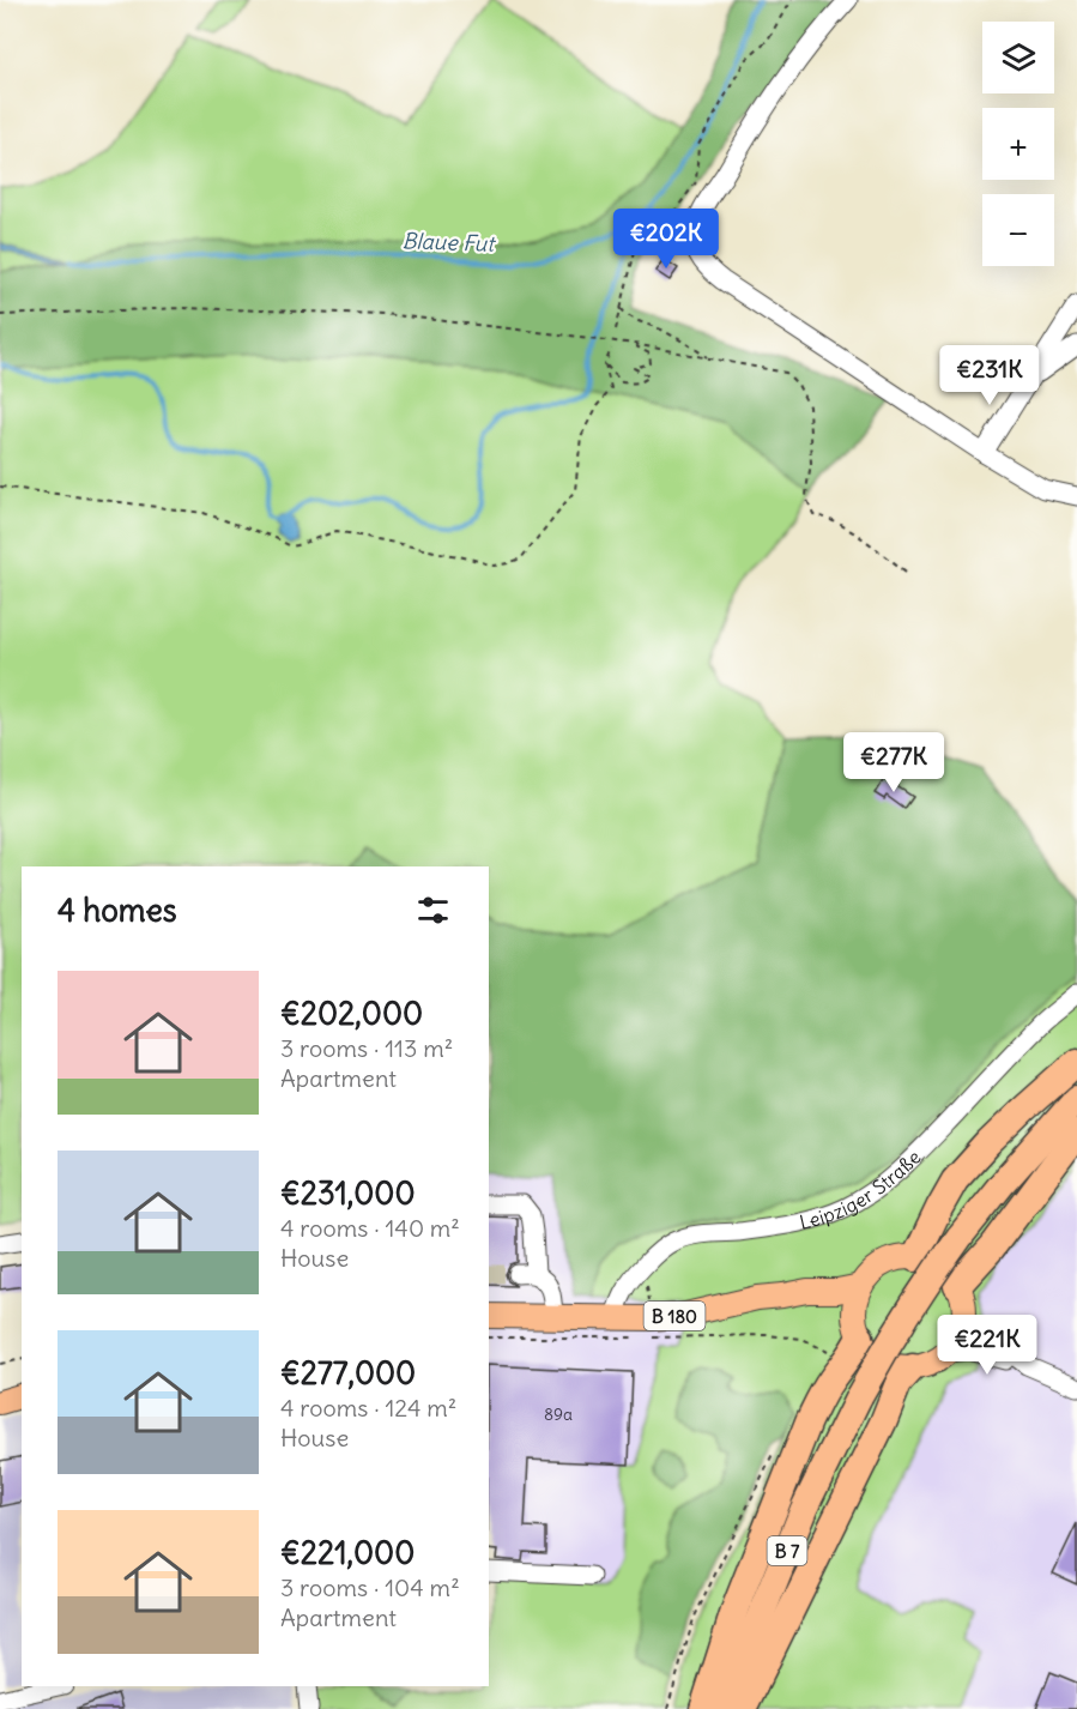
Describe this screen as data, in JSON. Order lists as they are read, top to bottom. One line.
{"streets":{"highway":["B 7"],"main road":["B 180"],"street":["Leipziger Straße"]},"crossings":[["Leipziger Straße","B 180"]],"water":["Blaue Fut"],"house_numbers":["89a"],"page":{"map_buttons":["+","−"],"price":["€202K","€231K","€277K","€221K"],"heading":"4 homes","list":[{"name":"€202,000","note":"3 rooms · 113 m² · Apartment"},{"name":"€231,000","note":"4 rooms · 140 m² · House"},{"name":"€277,000","note":"4 rooms · 124 m² · House"},{"name":"€221,000","note":"3 rooms · 104 m² · Apartment"}]}}
